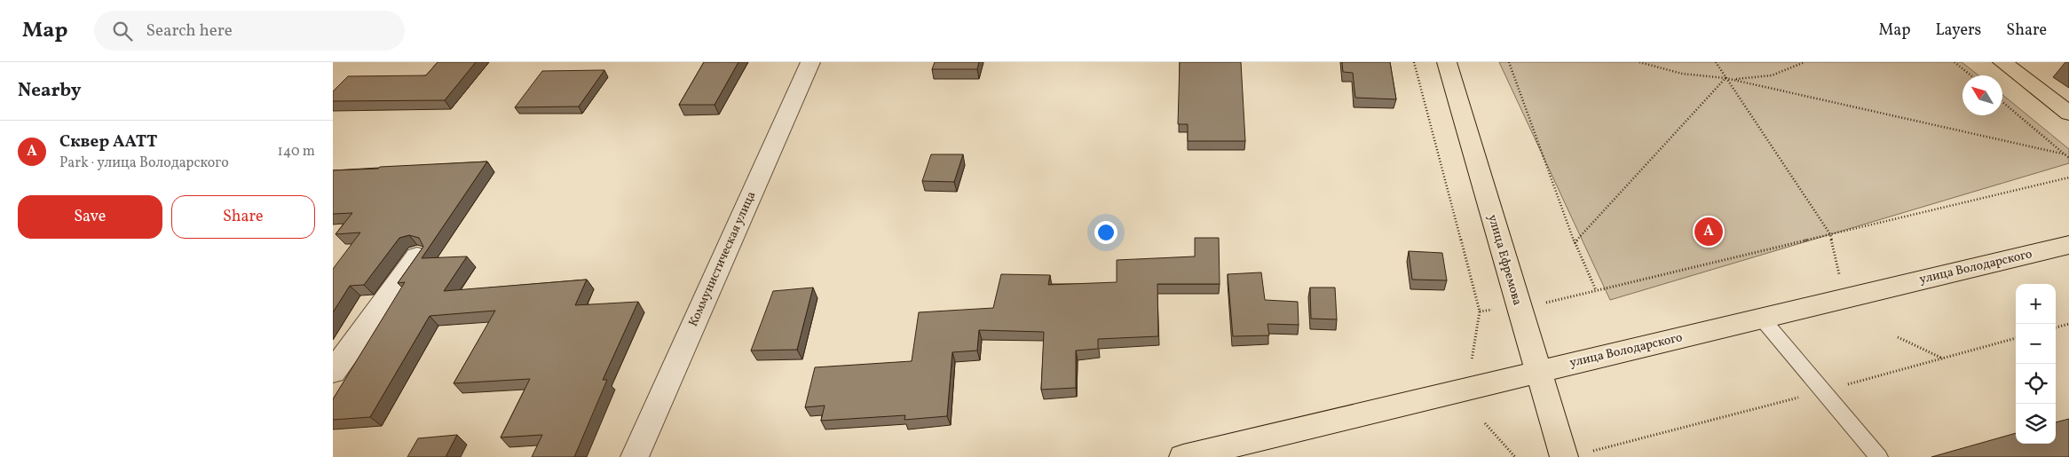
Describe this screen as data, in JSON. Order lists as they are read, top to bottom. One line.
{"streets":{"main road":["улица Ефремова","улица Володарского"],"street":["Коммунистическая улица"]},"crossings":[["улица Ефремова","улица Володарского"]],"north":"top left","page":{"header":"Map","search":"Search here","nav":["Map","Layers","Share"],"heading":"Nearby","list":[{"mark":"A","name":"Сквер ААТТ","note":"Park · улица Володарского","value":"140 m"}],"buttons":["Save","Share"],"pins":"A","map_buttons":["+","−"]}}
